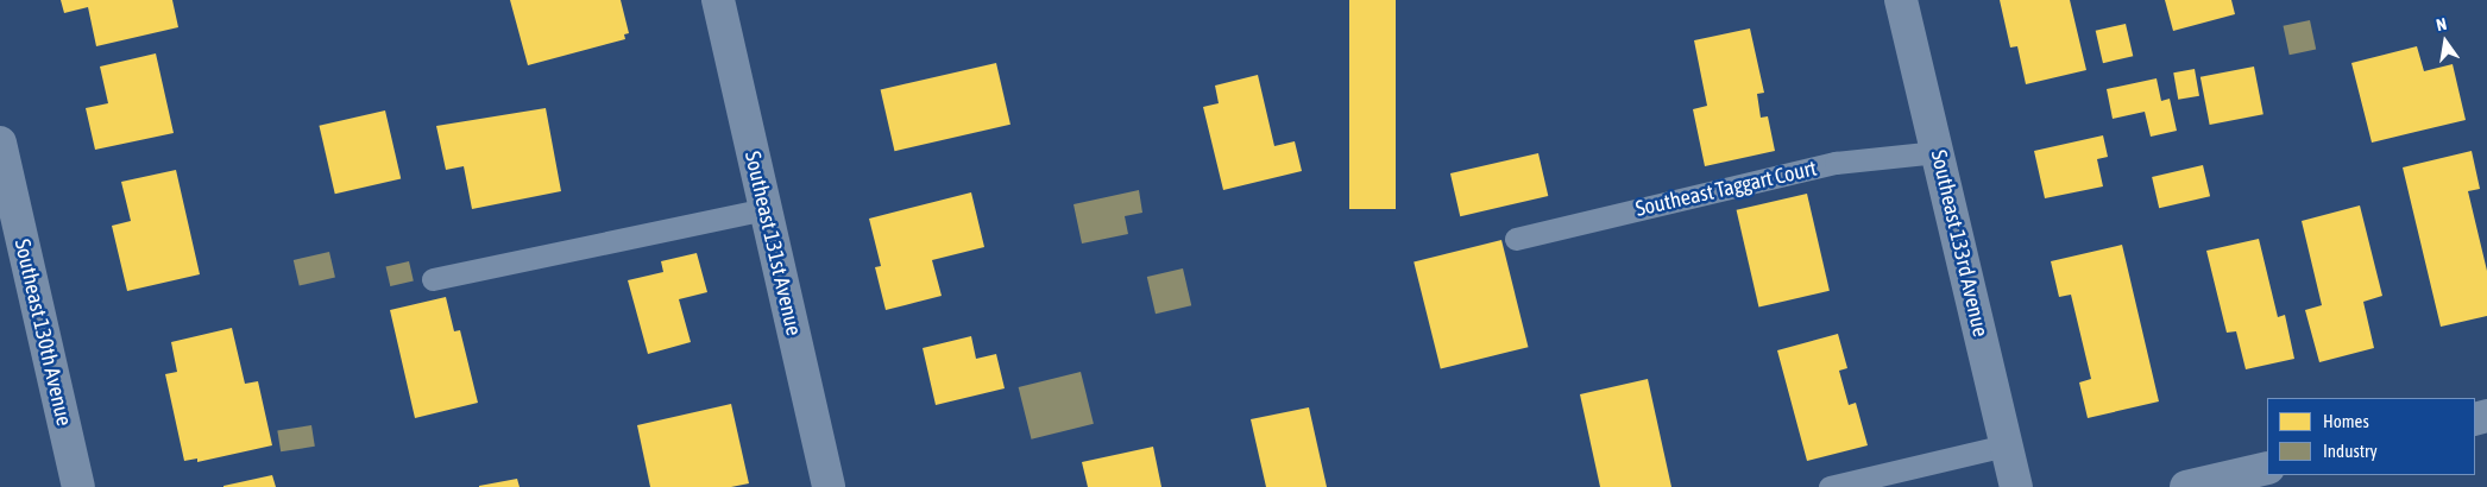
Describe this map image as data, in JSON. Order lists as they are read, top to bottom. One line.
{"streets":{"street":["Southeast 131st Avenue","Southeast 133rd Avenue","Southeast 130th Avenue"],"lane":["Southeast Taggart Court"]},"crossings":[["Southeast Taggart Court","Southeast 133rd Avenue"]],"legend":["Homes","Industry"],"north":"top"}
